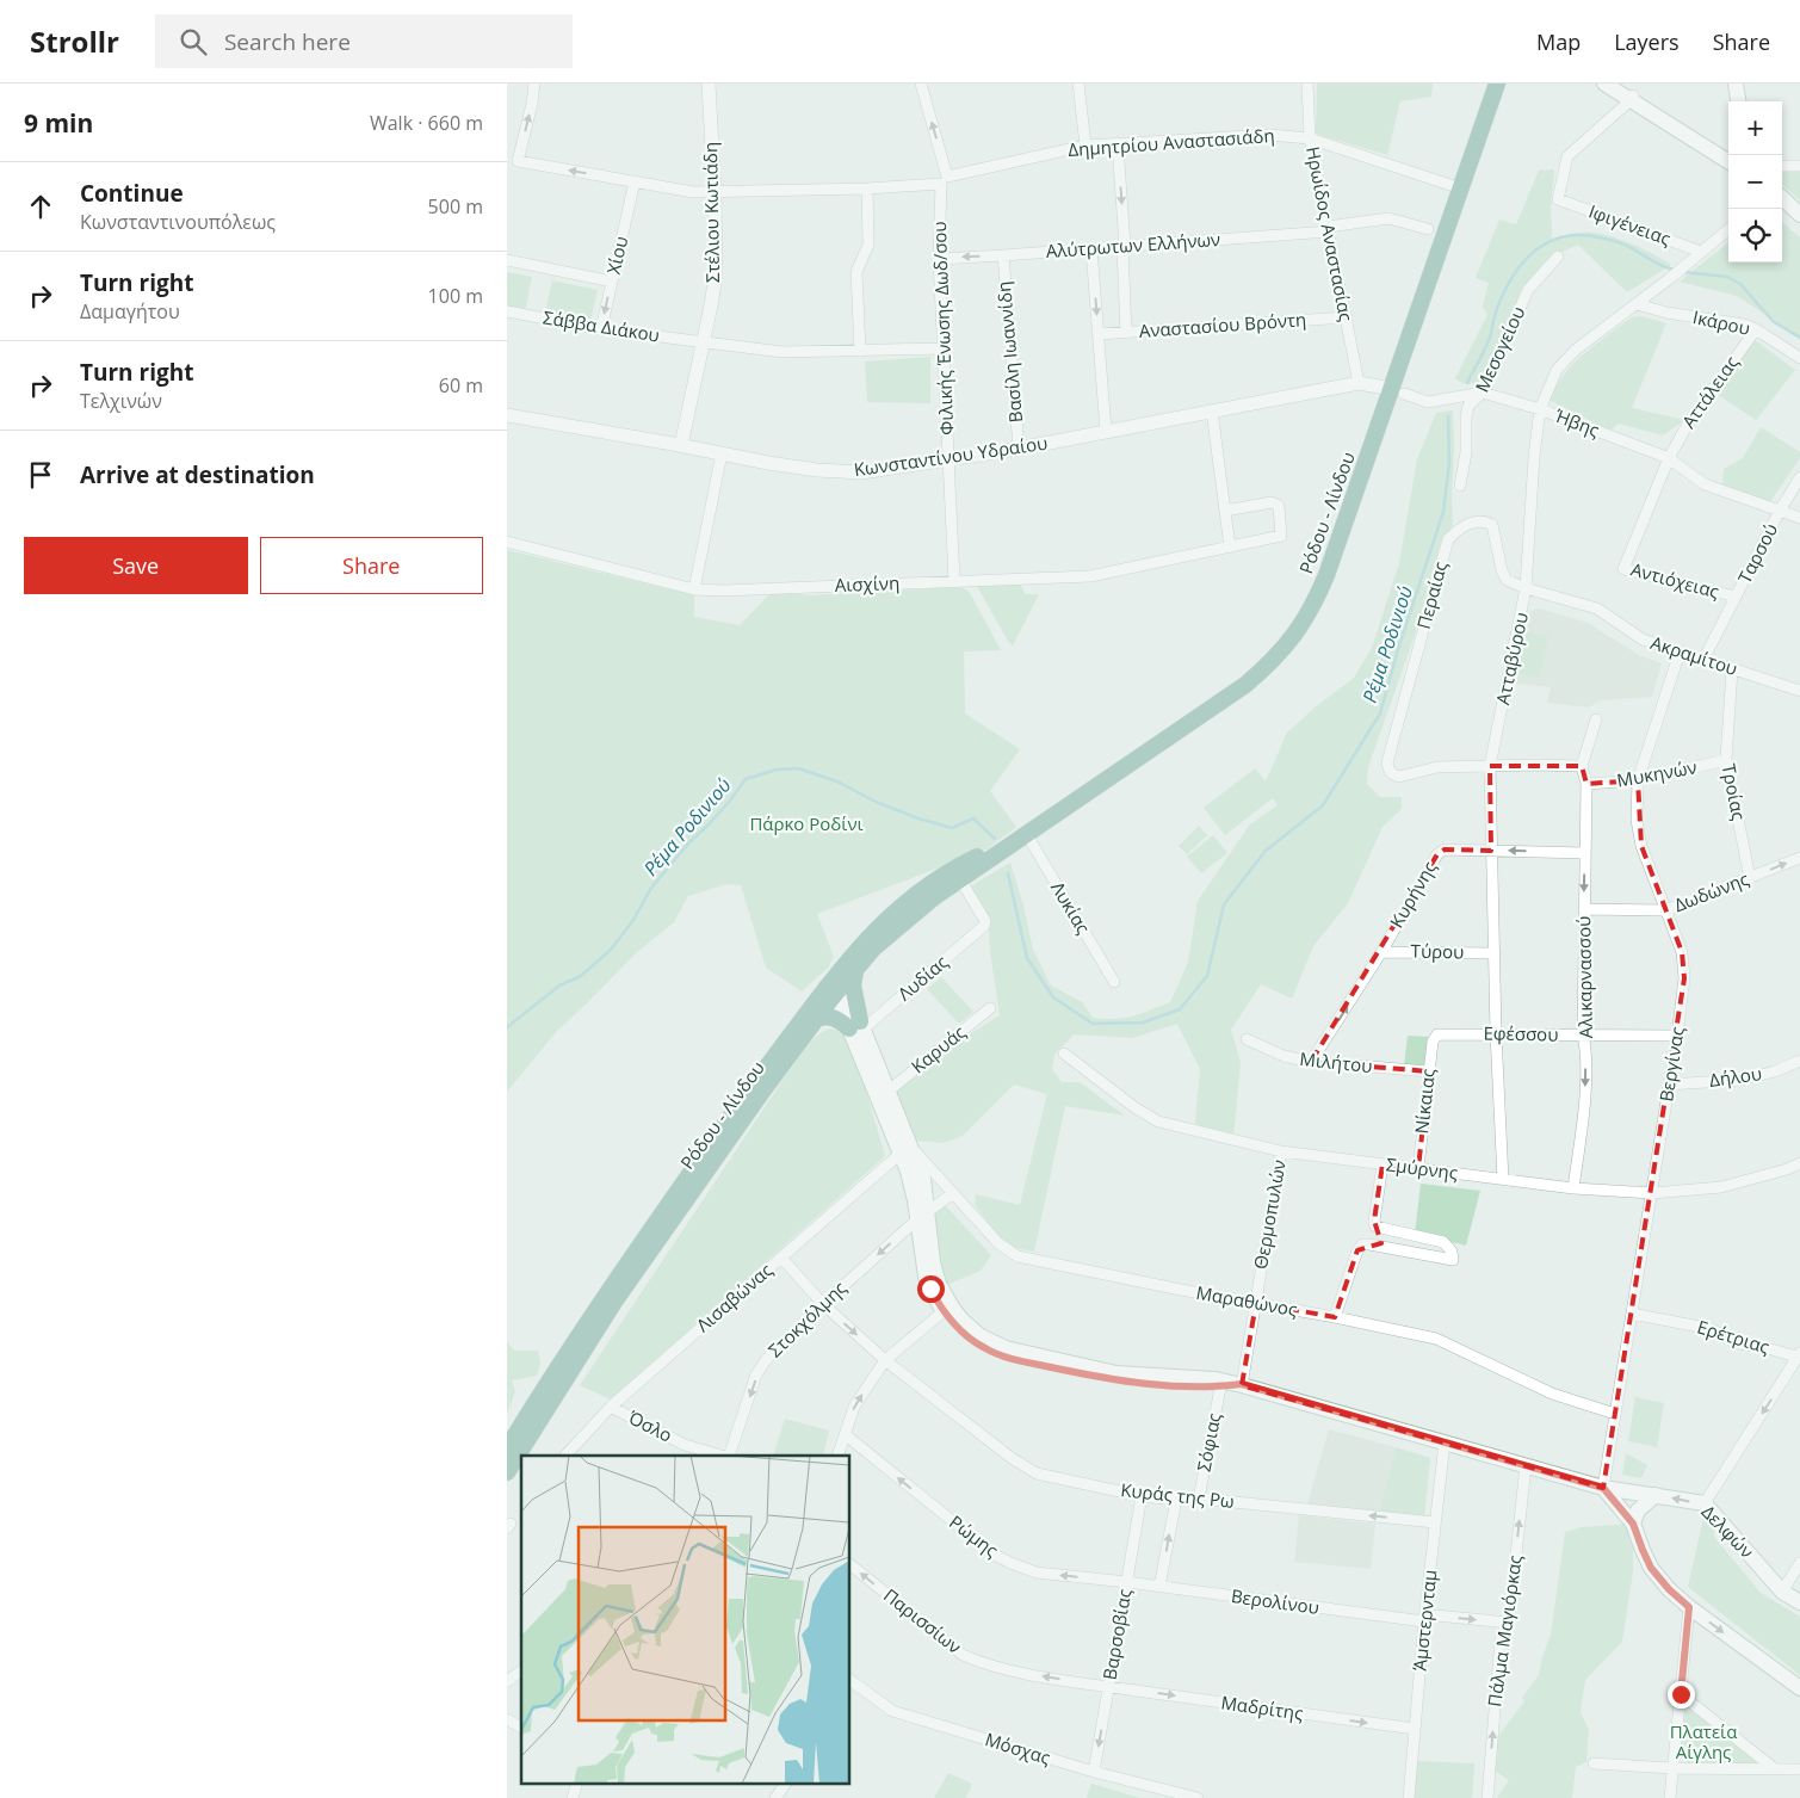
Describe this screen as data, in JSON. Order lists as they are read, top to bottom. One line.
{"streets":{"main road":["Ρόδου - Λίνδου","Δελφών"],"street":["Δημητρίου Αναστασιάδη","Στέλιου Κωτιάδη","Ιφιγένειας","Ηρωίδος Αναστασίας","Αλύτρωτων Ελλήνων","Χίου","Ικάρου","Αναστασίου Βρόντη","Σάββα Διάκου","Φιλικής Ένωσης Δωδ/σου","Μεσογείου","Βασίλη Ιωαννίδη","Αττάλειας","Ήβης","Κωνσταντίνου Υδραίου","Ταρσού","Αντιόχειας","Αισχίνη","Περαίας","Ακραμίτου","Ατταβύρου","Μυκηνών","Τροίας","Δωδώνης","Κυρήνης","Λυκίας","Τύρου","Αλικαρνασσού","Λυδίας","Εφέσσου","Καρυάς","Μιλήτου","Βεργίνας","Δήλου","Νίκαιας","Σμύρνης","Θερμοπυλών","Λισαβώνας","Μαραθώνος","Στοκχόλμης","Ερέτριας","Όσλο","Σόφιας","Κυράς της Ρω","Ρώμης","Βερολίνου","Άμστερνταμ","Παρισσίων","Πάλμα Μαγιόρκας","Βαρσοβίας","Μαδρίτης","Μόσχας"]},"crossings":[["Δημητρίου Αναστασιάδη","Στέλιου Κωτιάδη"],["Δημητρίου Αναστασιάδη","Ηρωίδος Αναστασίας"],["Δημητρίου Αναστασιάδη","Χίου"],["Δημητρίου Αναστασιάδη","Φιλικής Ένωσης Δωδ/σου"],["Δημητρίου Αναστασιάδη","Ρόδου - Λίνδου"],["Στέλιου Κωτιάδη","Σάββα Διάκου"],["Στέλιου Κωτιάδη","Κωνσταντίνου Υδραίου"],["Ιφιγένειας","Ατταβύρου"],["Ηρωίδος Αναστασίας","Αλύτρωτων Ελλήνων"],["Ηρωίδος Αναστασίας","Αναστασίου Βρόντη"],["Ηρωίδος Αναστασίας","Κωνσταντίνου Υδραίου"],["Αλύτρωτων Ελλήνων","Φιλικής Ένωσης Δωδ/σου"],["Αλύτρωτων Ελλήνων","Βασίλη Ιωαννίδη"],["Χίου","Σάββα Διάκου"],["Ικάρου","Αττάλειας"],["Ικάρου","Ατταβύρου"],["Σάββα Διάκου","Φιλικής Ένωσης Δωδ/σου"],["Φιλικής Ένωσης Δωδ/σου","Κωνσταντίνου Υδραίου"],["Φιλικής Ένωσης Δωδ/σου","Αισχίνη"],["Μεσογείου","Ήβης"],["Βασίλη Ιωαννίδη","Κωνσταντίνου Υδραίου"],["Αττάλειας","Ήβης"],["Αττάλειας","Αντιόχειας"],["Ήβης","Ταρσού"],["Ήβης","Αντιόχειας"],["Ήβης","Ατταβύρου"],["Κωνσταντίνου Υδραίου","Ρόδου - Λίνδου"],["Ρόδου - Λίνδου","Λυκίας"],["Ρόδου - Λίνδου","Λυδίας"],["Ταρσού","Αντιόχειας"],["Ταρσού","Ακραμίτου"],["Περαίας","Ακραμίτου"],["Περαίας","Ατταβύρου"],["Ακραμίτου","Ατταβύρου"],["Ακραμίτου","Τροίας"],["Ακραμίτου","Βεργίνας"],["Ατταβύρου","Κυρήνης"],["Ατταβύρου","Τύρου"],["Ατταβύρου","Εφέσσου"],["Ατταβύρου","Σμύρνης"],["Μυκηνών","Τροίας"],["Μυκηνών","Αλικαρνασσού"],["Μυκηνών","Βεργίνας"],["Τροίας","Δωδώνης"],["Δωδώνης","Αλικαρνασσού"],["Δωδώνης","Βεργίνας"],["Κυρήνης","Τύρου"],["Κυρήνης","Αλικαρνασσού"],["Κυρήνης","Μιλήτου"],["Αλικαρνασσού","Εφέσσου"],["Αλικαρνασσού","Σμύρνης"],["Εφέσσου","Βεργίνας"],["Εφέσσου","Νίκαιας"],["Μιλήτου","Νίκαιας"],["Βεργίνας","Δήλου"],["Βεργίνας","Σμύρνης"],["Βεργίνας","Μαραθώνος"],["Βεργίνας","Ερέτριας"],["Βεργίνας","Δελφών"],["Νίκαιας","Σμύρνης"],["Σμύρνης","Θερμοπυλών"],["Θερμοπυλών","Μαραθώνος"],["Θερμοπυλών","Δελφών"],["Λισαβώνας","Μαραθώνος"],["Λισαβώνας","Όσλο"],["Λισαβώνας","Κυράς της Ρω"],["Μαραθώνος","Στοκχόλμης"],["Στοκχόλμης","Κυράς της Ρω"],["Σόφιας","Κυράς της Ρω"],["Κυράς της Ρω","Άμστερνταμ"],["Κυράς της Ρω","Βαρσοβίας"],["Δελφών","Άμστερνταμ"],["Δελφών","Πάλμα Μαγιόρκας"],["Ρώμης","Βερολίνου"],["Ρώμης","Βαρσοβίας"],["Βερολίνου","Άμστερνταμ"],["Βερολίνου","Πάλμα Μαγιόρκας"],["Βερολίνου","Βαρσοβίας"],["Άμστερνταμ","Μαδρίτης"],["Παρισσίων","Βαρσοβίας"],["Παρισσίων","Μαδρίτης"],["Βαρσοβίας","Μαδρίτης"],["Βαρσοβίας","Μόσχας"]],"one_way":["Αλικαρνασσού","Ρώμης","Παρισσίων","Πάλμα Μαγιόρκας","Μαδρίτης"],"water":["Ρέμα Ροδινιού"],"parks":["Πάρκο Ροδίνι","Πλατεία Αίγλης"],"page":{"header":"Strollr","search":"Search here","nav":["Map","Layers","Share"],"heading":["9 min","Walk · 660 m"],"map_buttons":["+","−"],"list":[["Continue","Κωνσταντινουπόλεως","500 m"],["Turn right","Δαμαγήτου","100 m"],["Turn right","Τελχινών","60 m"],"Arrive at destination"],"buttons":["Save","Share"]}}
